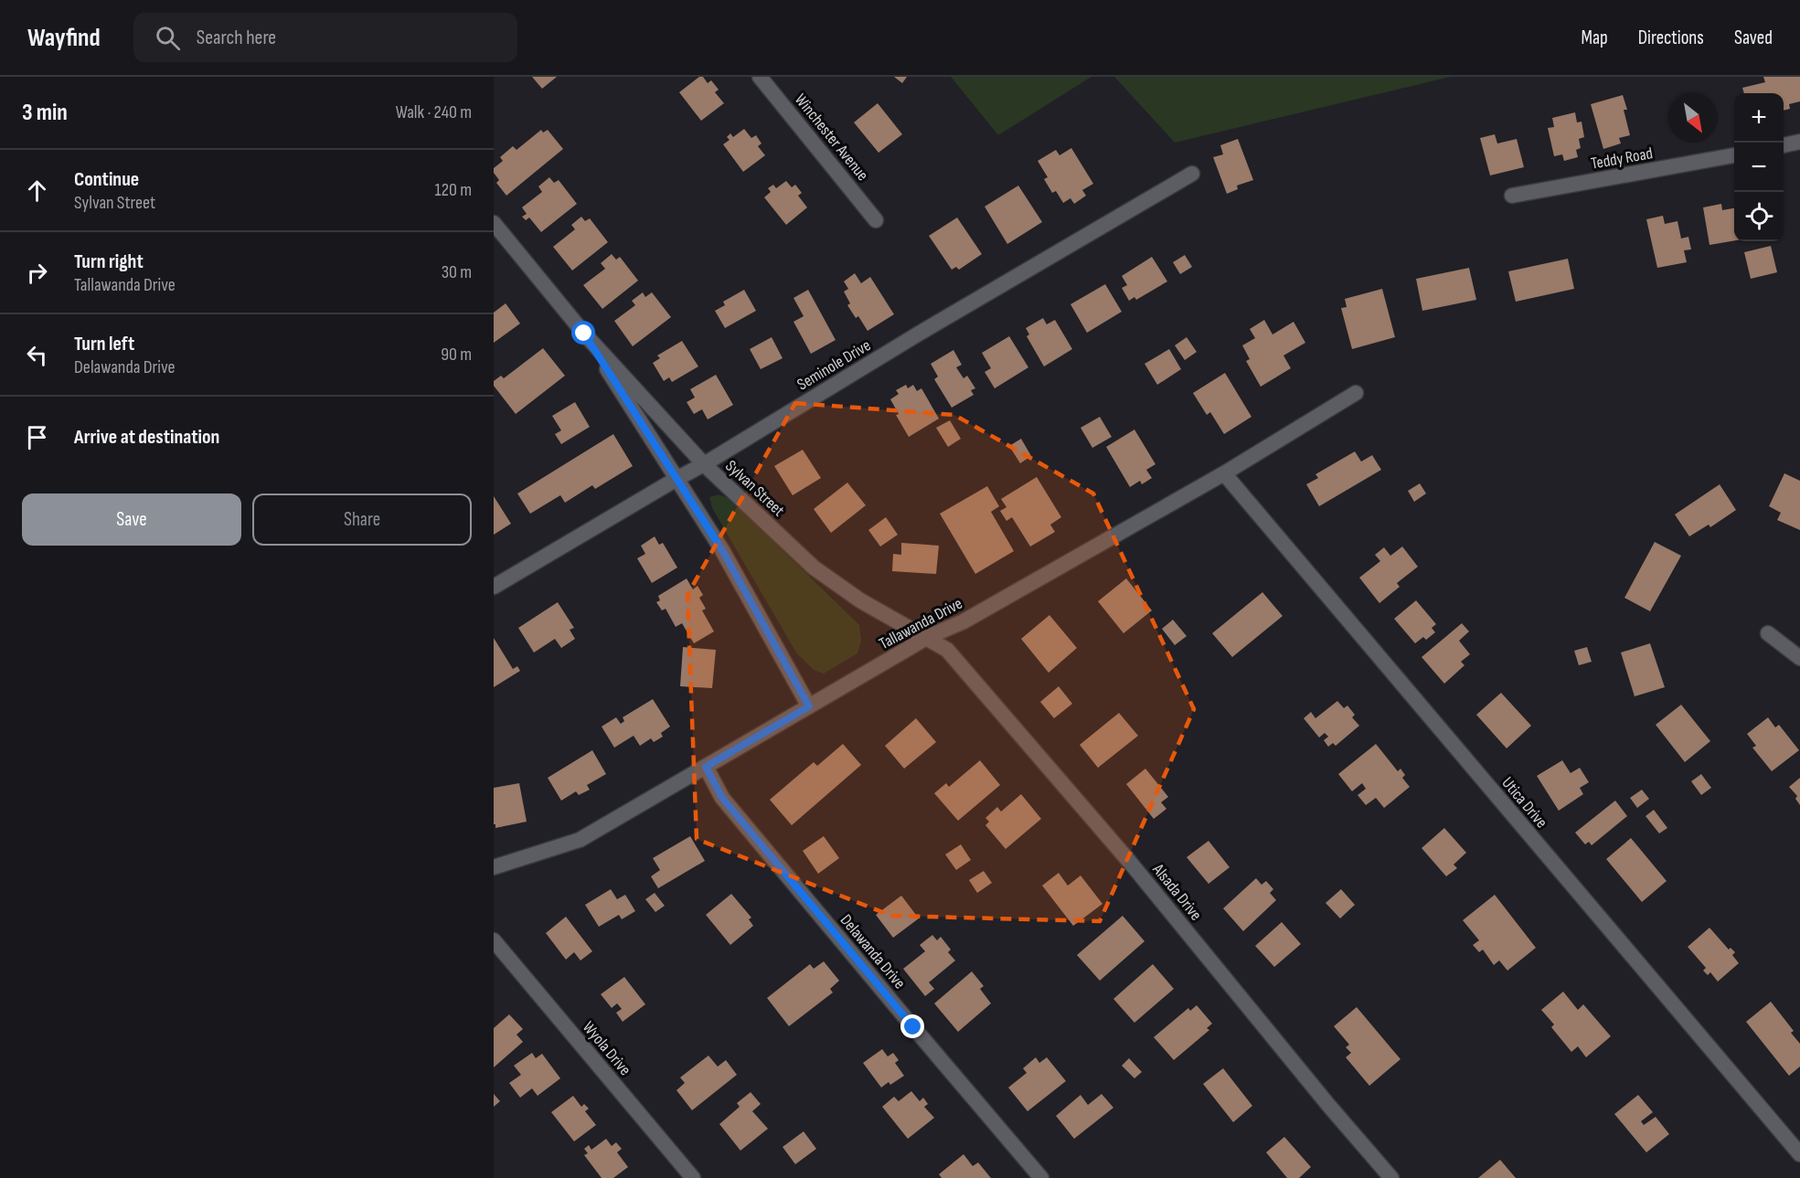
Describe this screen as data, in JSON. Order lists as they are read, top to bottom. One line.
{"streets":{"street":["Winchester Avenue","Teddy Road","Seminole Drive","Sylvan Street","Tallawanda Drive","Utica Drive","Alsada Drive","Delawanda Drive","Wyola Drive"]},"crossings":[["Seminole Drive","Sylvan Street"],["Sylvan Street","Tallawanda Drive"],["Sylvan Street","Alsada Drive"],["Tallawanda Drive","Utica Drive"],["Tallawanda Drive","Alsada Drive"],["Tallawanda Drive","Delawanda Drive"]],"north":"bottom right","page":{"header":"Wayfind","search":"Search here","nav":["Map","Directions","Saved"],"heading":["3 min","Walk · 240 m"],"map_buttons":["+","−"],"list":[["Continue","Sylvan Street","120 m"],["Turn right","Tallawanda Drive","30 m"],["Turn left","Delawanda Drive","90 m"],"Arrive at destination"],"buttons":["Save","Share"]}}
